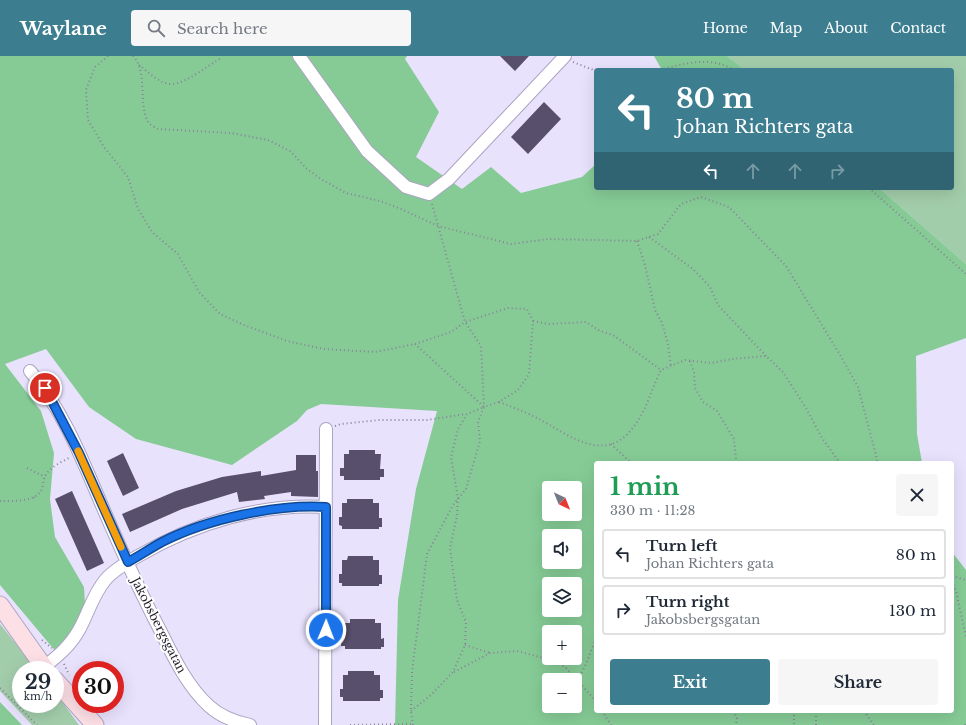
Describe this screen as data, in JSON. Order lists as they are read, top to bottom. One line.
{"streets":{"street":["Jakobsbergsgatan"]},"north":"bottom right","page":{"header":"Waylane","search":"Search here","nav":["Home","Map","About","Contact"],"turn":["80 m","Johan Richters gata"],"heading":["1 min","330 m · 11:28"],"map_buttons":["+","−"],"list":[{"name":"Turn left","note":"Johan Richters gata","value":"80 m"},{"name":"Turn right","note":"Jakobsbergsgatan","value":"130 m"}],"buttons":["Exit","Share"],"speed":"29 km/h","limit":"30"}}
